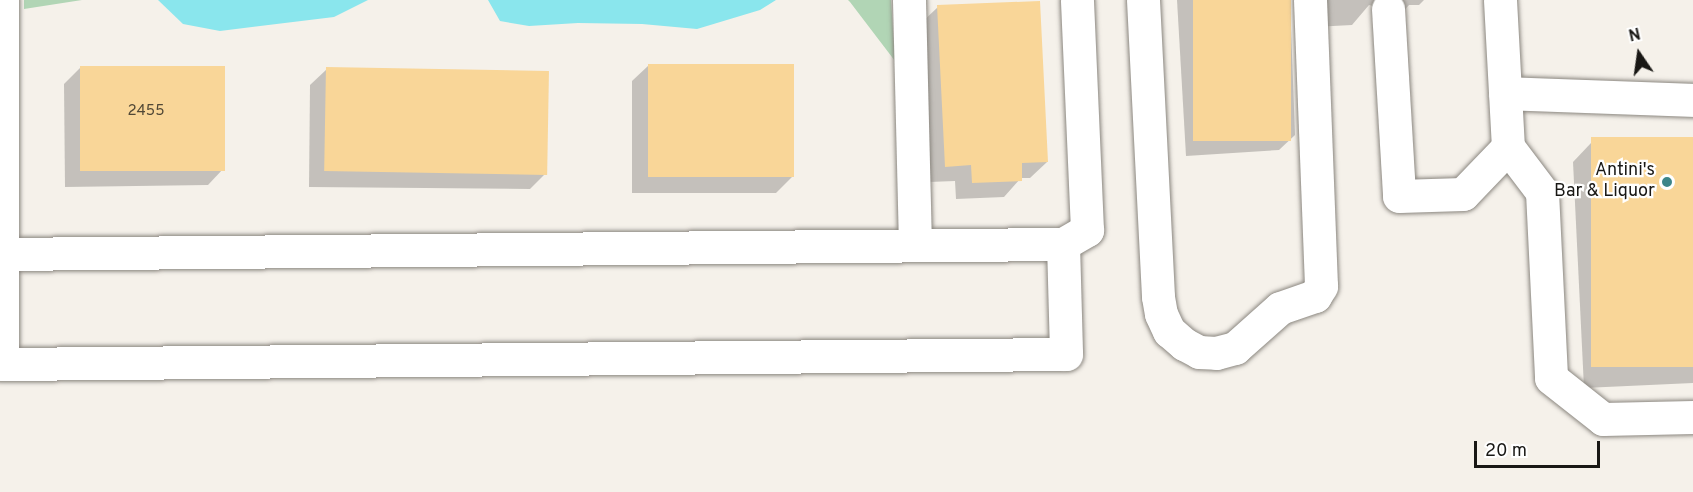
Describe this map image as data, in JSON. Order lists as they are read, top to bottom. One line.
{"places":["Antini's Bar & Liquor"],"house_numbers":["2455"],"scale_bar":"20 m","north":"top"}
